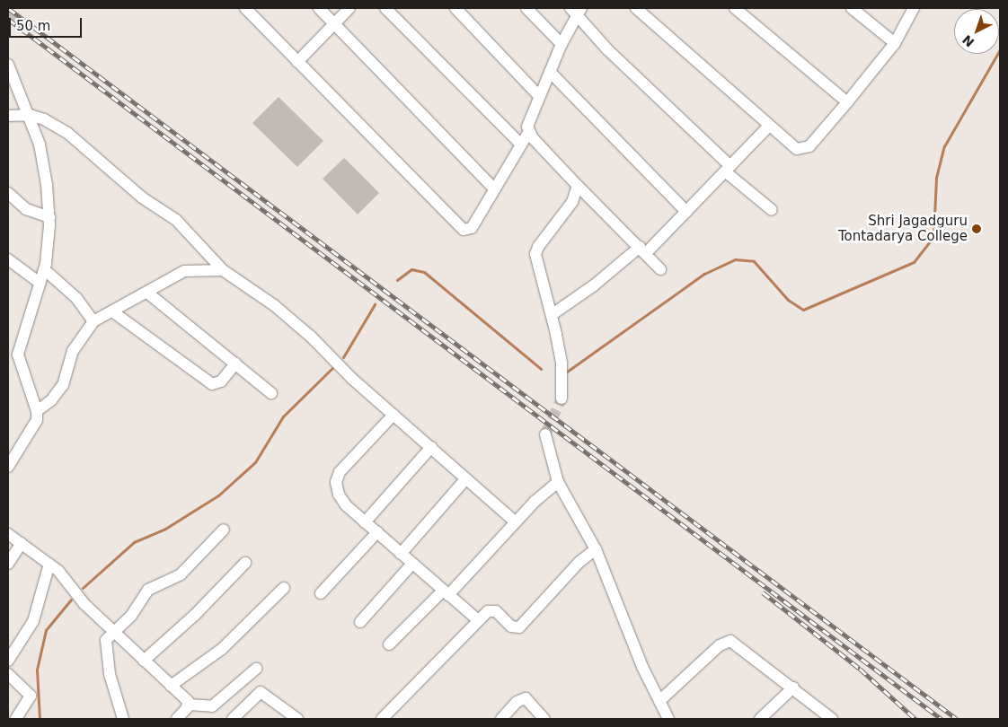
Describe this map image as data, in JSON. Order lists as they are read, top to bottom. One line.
{"places":["Shri Jagadguru Tontadarya College"],"scale_bar":"50 m","north":"bottom left"}
